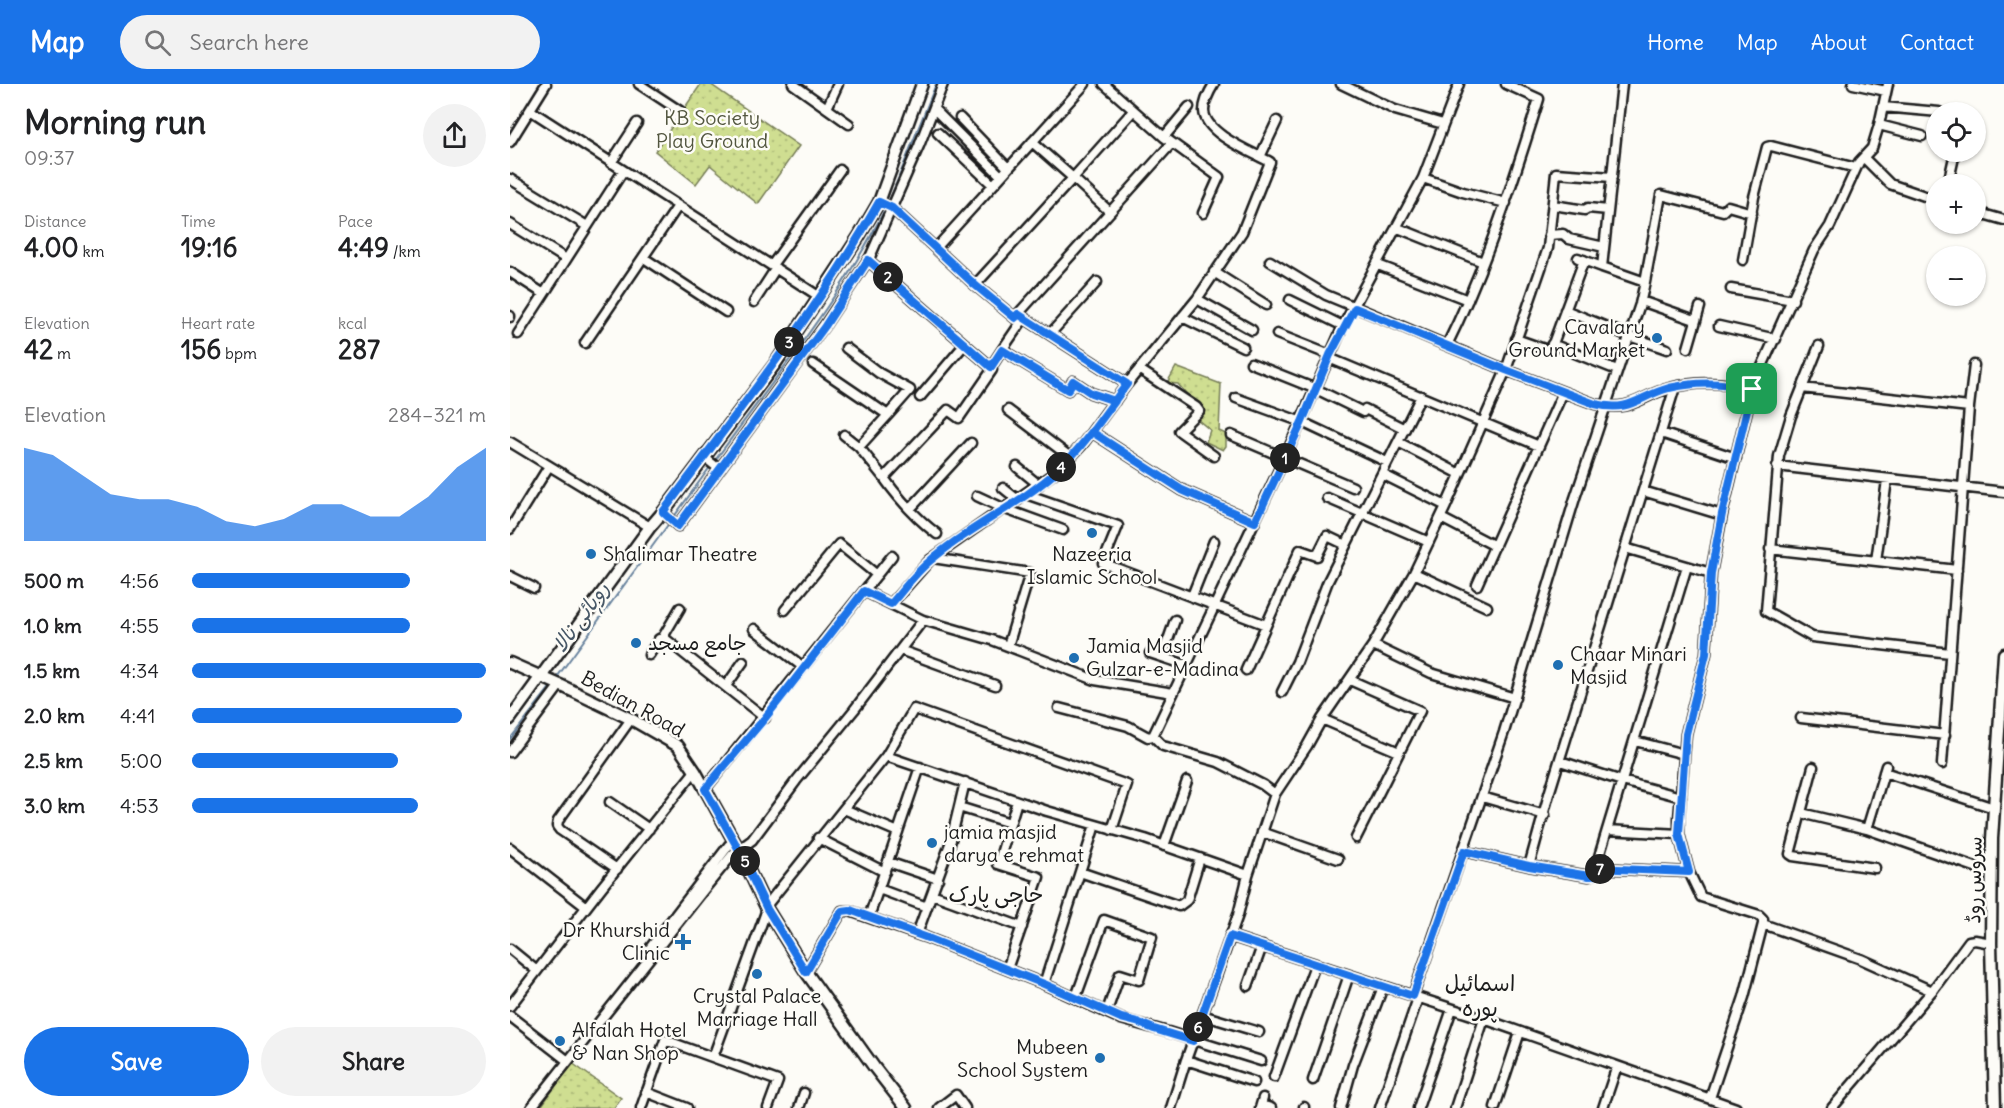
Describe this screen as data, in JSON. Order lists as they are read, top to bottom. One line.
{"streets":{"street":["Bedian Road","سروس روڈ"]},"districts":["حاجی پارک","اسمائیل پورہ"],"water":["روہائی نالا"],"parks":["KB Society Play Ground"],"places":{"other":["Cavalary Ground Market","Nazeeria Islamic School","Shalimar Theatre","جامع مسجد","Jamia Masjid Gulzar-e-Madina","Chaar Minari Masjid","jamia masjid darya e rehmat","Crystal Palace Marriage Hall","Alfalah Hotel & Nan Shop","Mubeen School System"],"health":["Dr Khurshid Clinic"]},"page":{"header":"Map","search":"Search here","nav":["Home","Map","About","Contact"],"heading":["Morning run","09:37"],"map_buttons":["+","−"],"stats":[["Distance","4.00 km"],["Time","19:16"],["Pace","4:49 /km"],["Elevation","42 m"],["Heart rate","156 bpm"],["kcal","287"]],"pins":["2","3","1","4","5","7","6"],"chart":["Elevation","284–321 m"],"list":[{"name":"500 m","note":"4:56"},{"name":"1.0 km","note":"4:55"},{"name":"1.5 km","note":"4:34"},{"name":"2.0 km","note":"4:41"},{"name":"2.5 km","note":"5:00"},{"name":"3.0 km","note":"4:53"}],"buttons":["Save","Share"]}}
